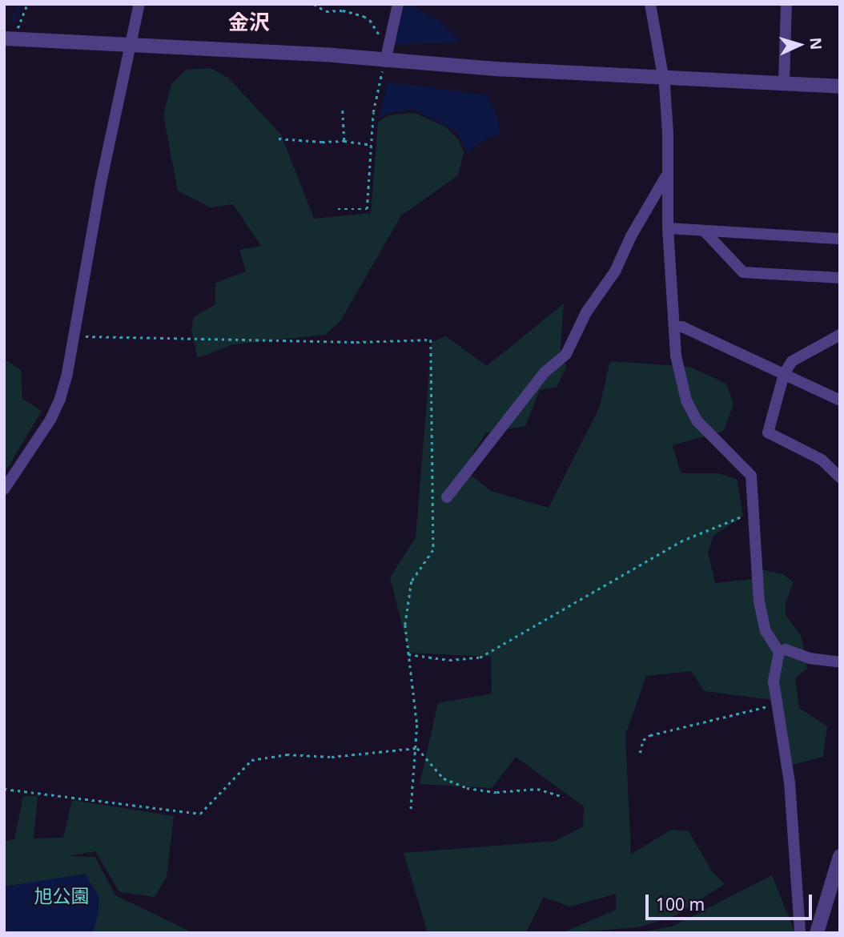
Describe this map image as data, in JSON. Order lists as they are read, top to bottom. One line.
{"districts":["金沢"],"parks":["旭公園"],"scale_bar":"100 m","north":"right"}
